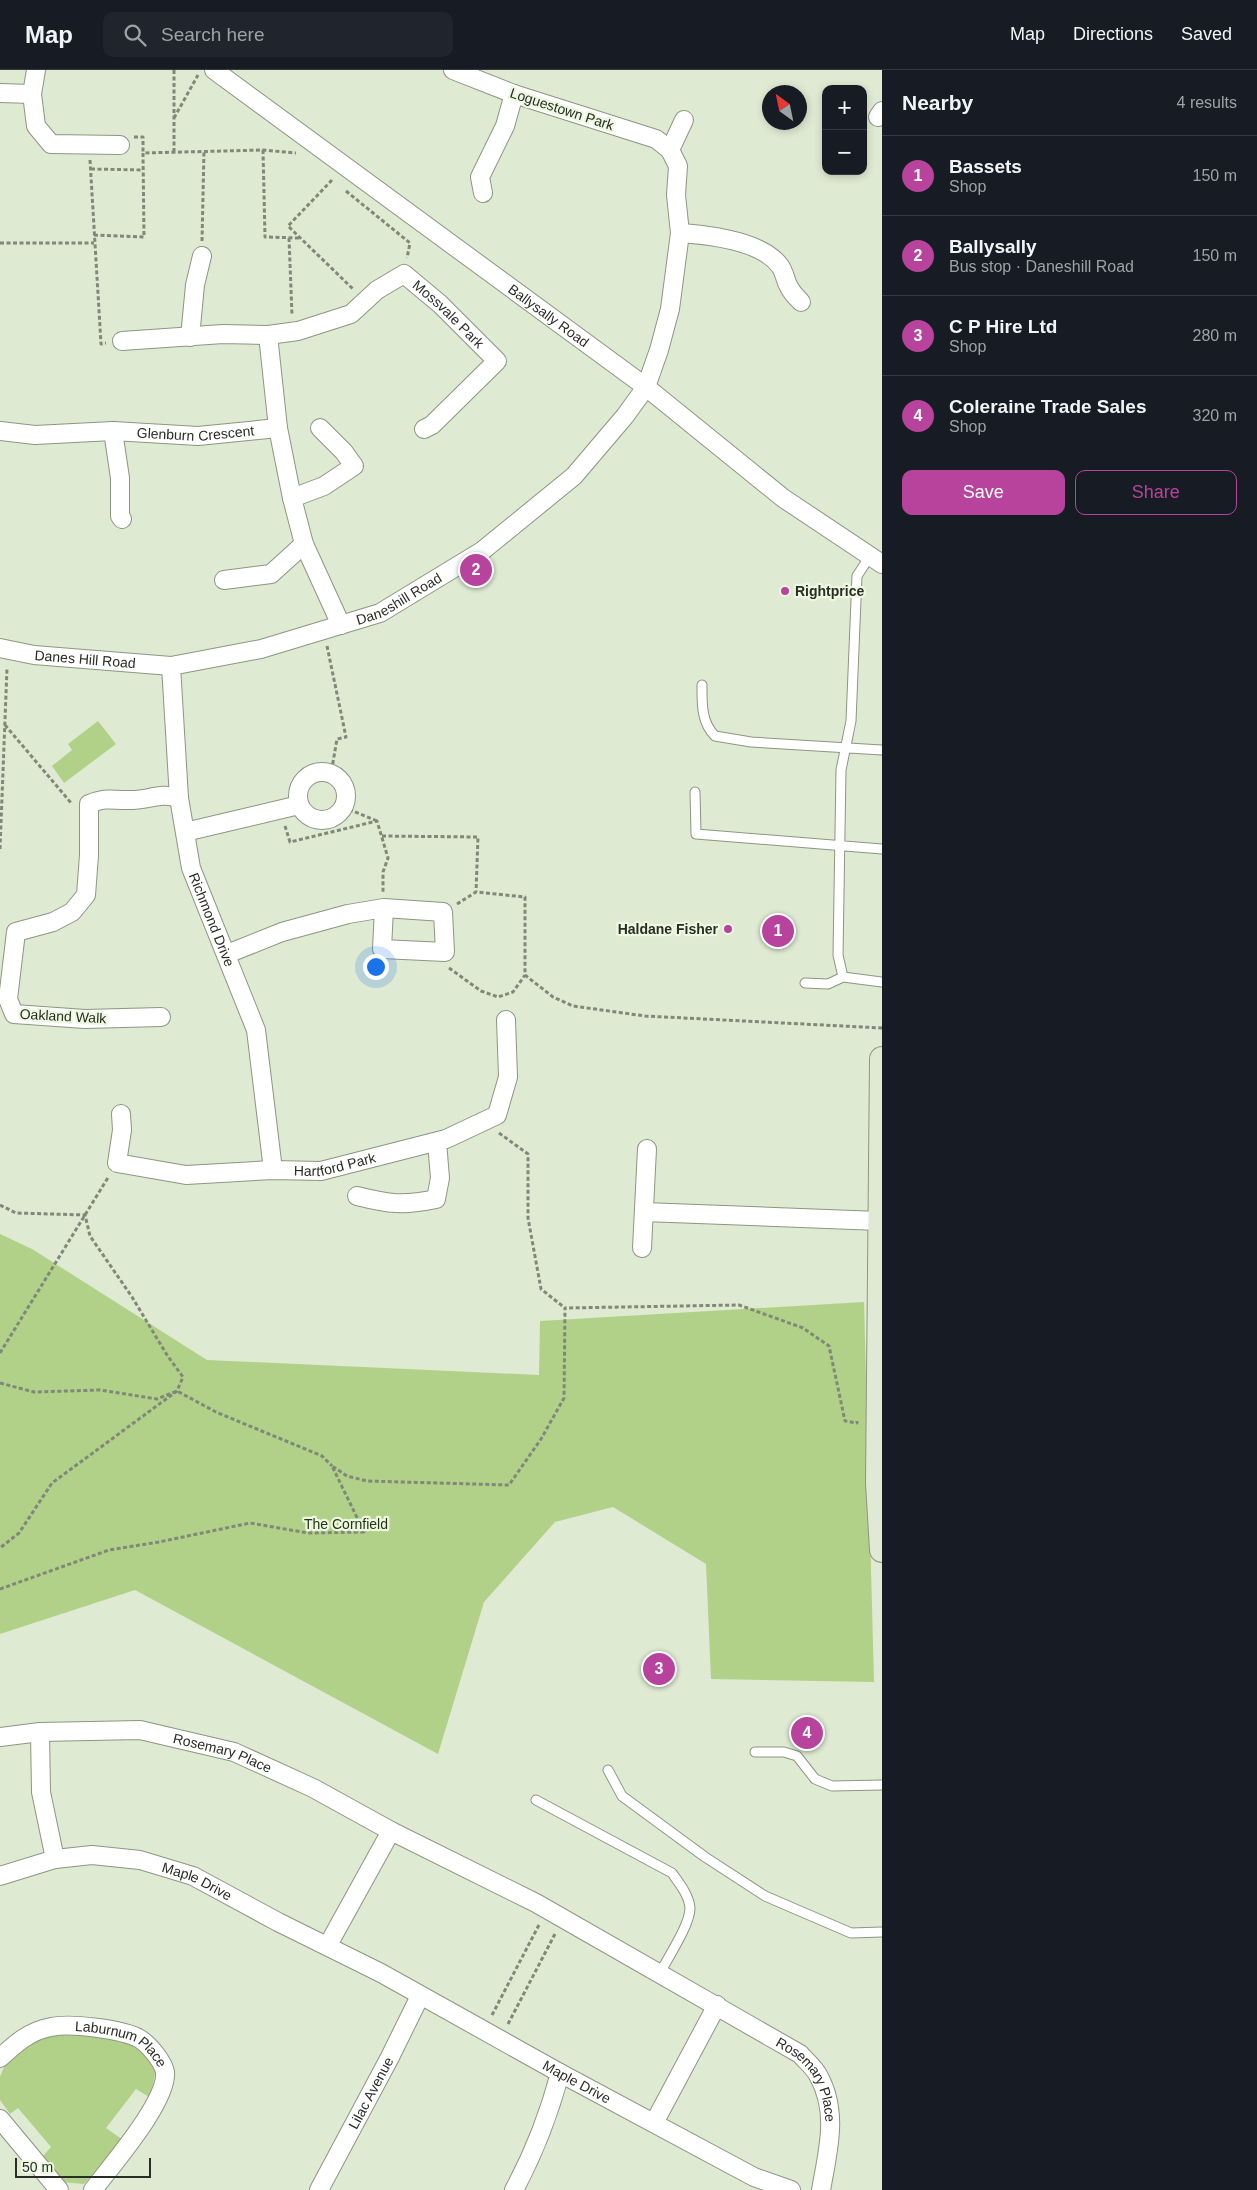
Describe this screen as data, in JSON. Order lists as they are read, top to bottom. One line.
{"streets":{"street":["Loguestown Park","Mossvale Park","Ballysally Road","Glenburn Crescent","Daneshill Road","Danes Hill Road","Richmond Drive","Oakland Walk","Hartford Park","Rosemary Place","Maple Drive","Laburnum Place","Lilac Avenue"]},"crossings":[["Ballysally Road","Daneshill Road"],["Daneshill Road","Danes Hill Road"],["Daneshill Road","Richmond Drive"],["Danes Hill Road","Richmond Drive"],["Richmond Drive","Oakland Walk"],["Richmond Drive","Hartford Park"],["Maple Drive","Lilac Avenue"]],"parks":["The Cornfield"],"places":["Rightprice","Haldane Fisher"],"scale_bar":"50 m","north":"top left","page":{"header":"Map","search":"Search here","nav":["Map","Directions","Saved"],"heading":["Nearby","4 results"],"map_buttons":["+","−"],"list":[{"mark":"1","name":"Bassets","note":"Shop","value":"150 m"},{"mark":"2","name":"Ballysally","note":"Bus stop · Daneshill Road","value":"150 m"},{"mark":"3","name":"C P Hire Ltd","note":"Shop","value":"280 m"},{"mark":"4","name":"Coleraine Trade Sales","note":"Shop","value":"320 m"}],"buttons":["Save","Share"],"pins":["2","1","3","4"],"scale":"50 m"}}
